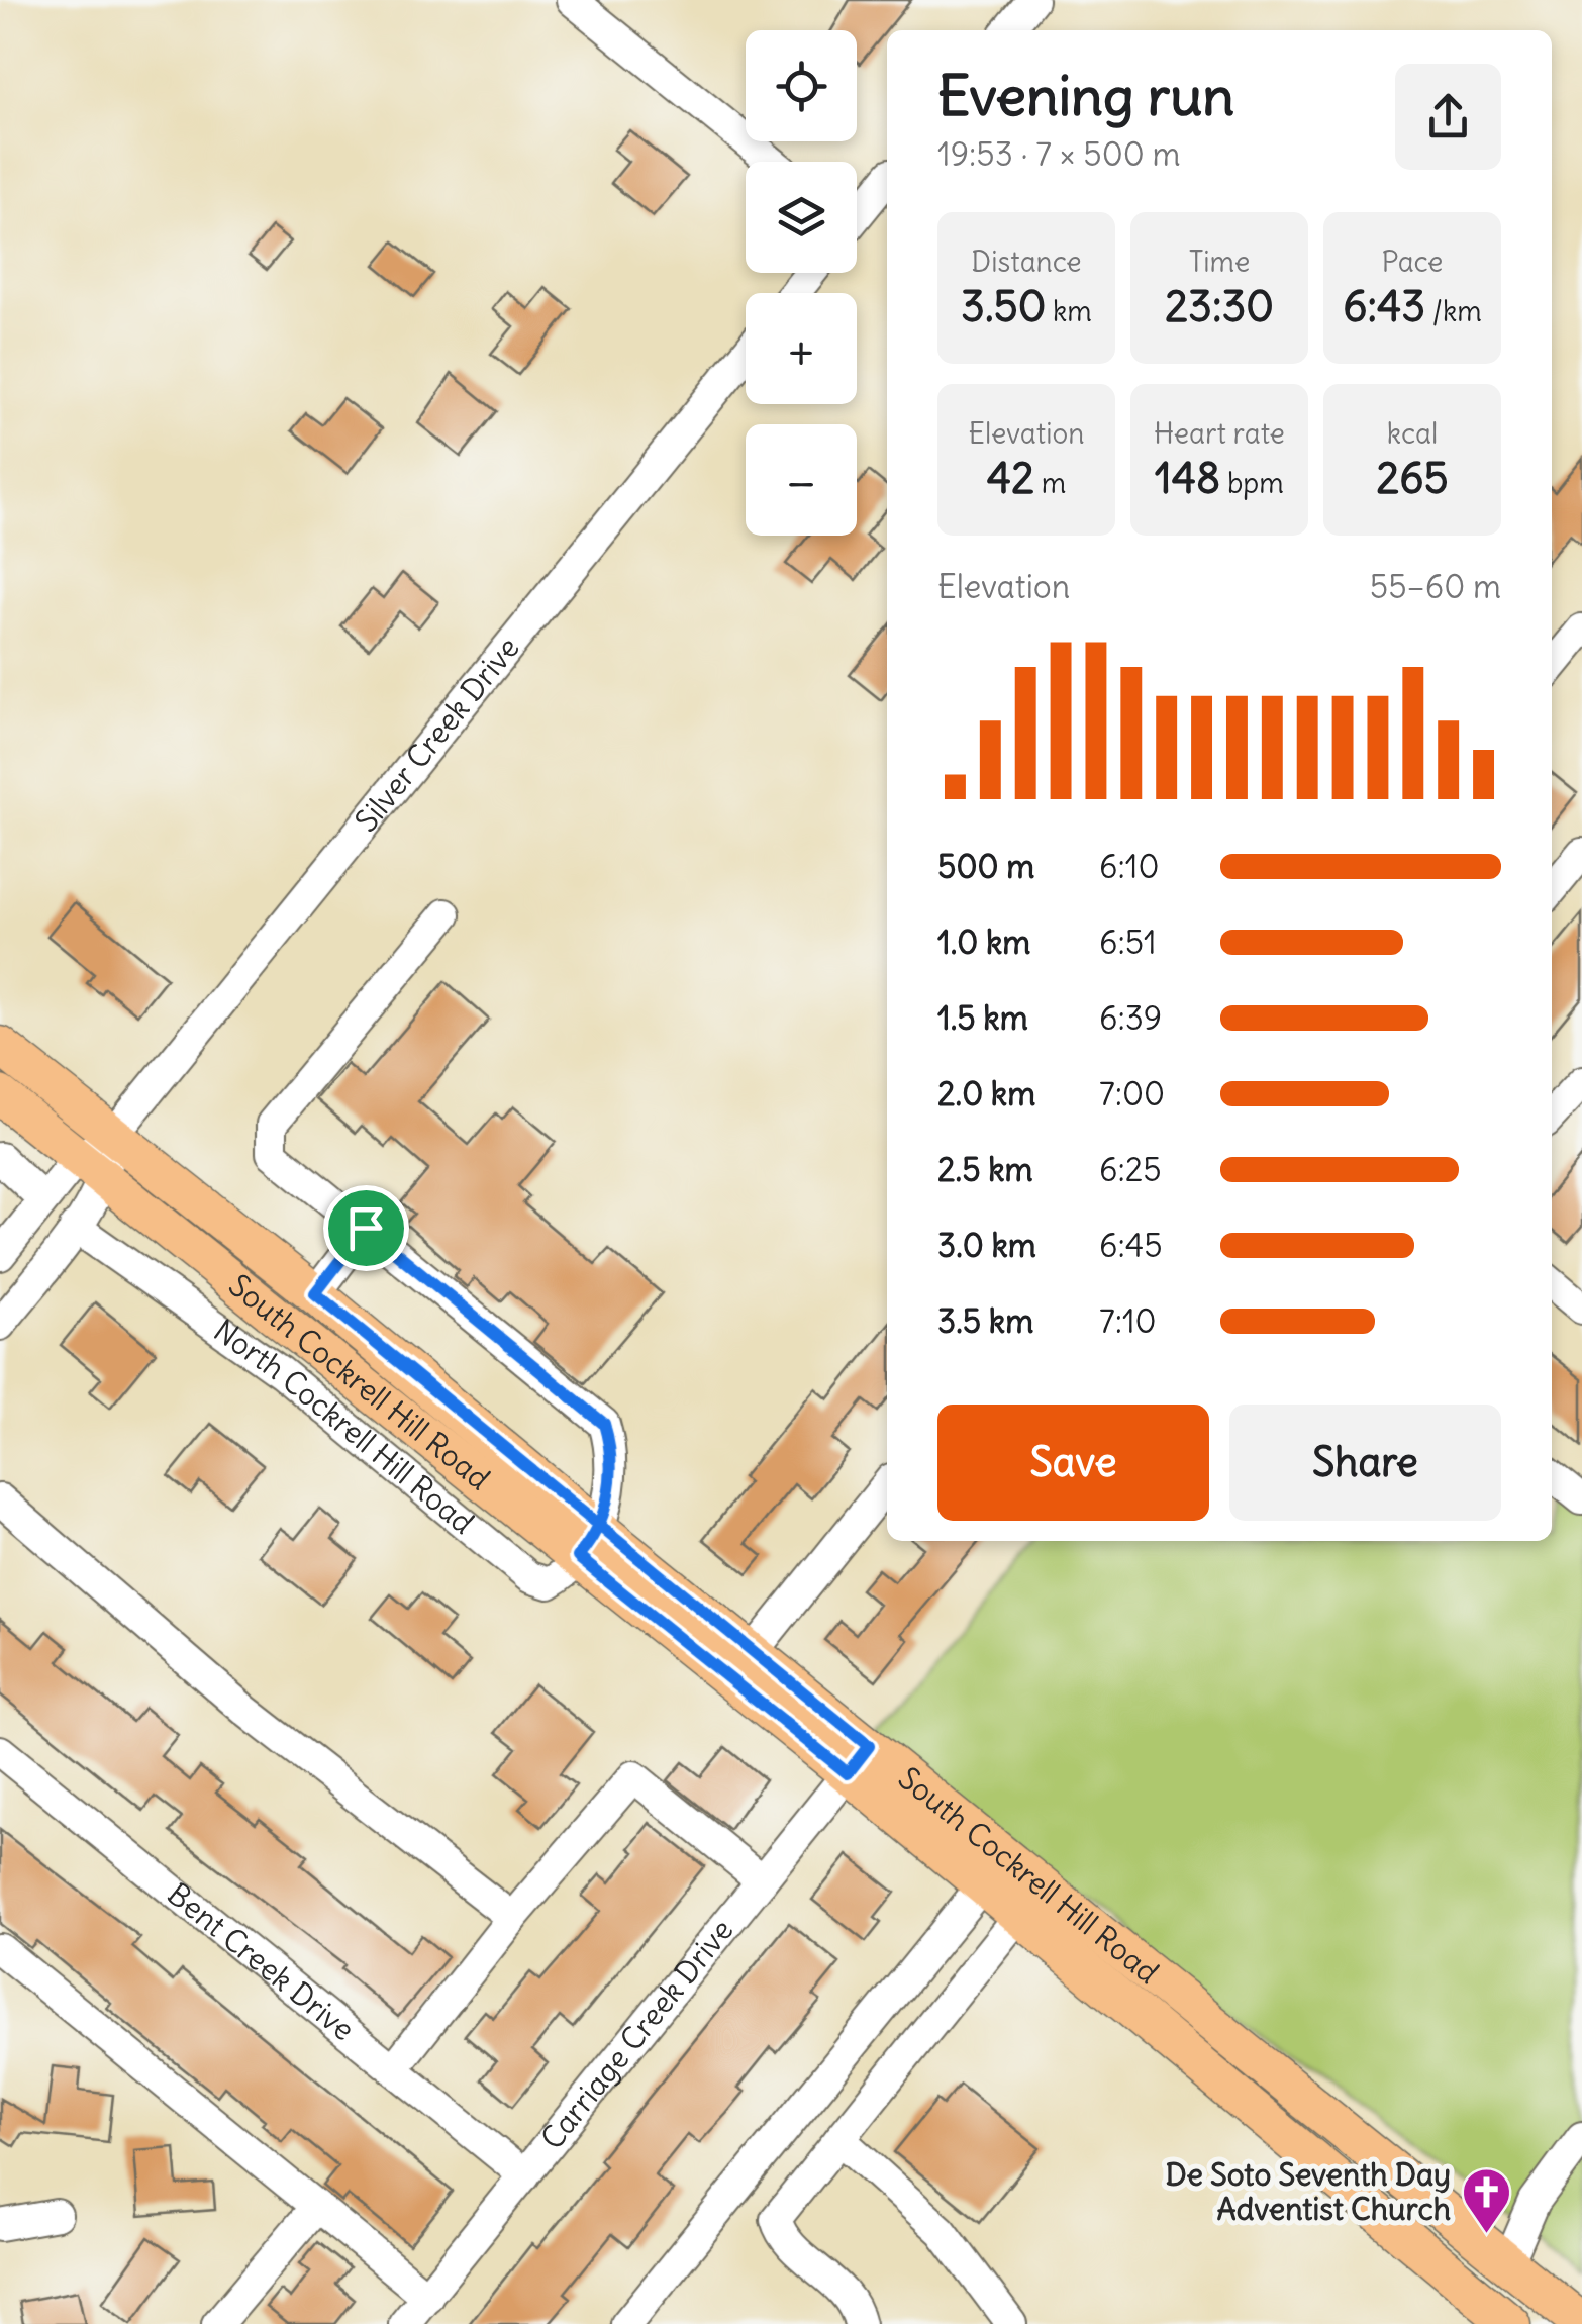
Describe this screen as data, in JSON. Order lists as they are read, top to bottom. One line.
{"streets":{"main road":["South Cockrell Hill Road"],"street":["Silver Creek Drive","North Cockrell Hill Road","Bent Creek Drive","Carriage Creek Drive"]},"crossings":[["Silver Creek Drive","South Cockrell Hill Road"],["Silver Creek Drive","North Cockrell Hill Road"],["South Cockrell Hill Road","North Cockrell Hill Road"],["South Cockrell Hill Road","Carriage Creek Drive"],["Bent Creek Drive","Carriage Creek Drive"]],"places":{"church":["De Soto Seventh Day Adventist Church"]},"page":{"map_buttons":["+","−"],"heading":["Evening run","19:53 · 7 × 500 m"],"stats":[["Distance","3.50 km"],["Time","23:30"],["Pace","6:43 /km"],["Elevation","42 m"],["Heart rate","148 bpm"],["kcal","265"]],"chart":["Elevation","55–60 m"],"list":[{"name":"500 m","note":"6:10"},{"name":"1.0 km","note":"6:51"},{"name":"1.5 km","note":"6:39"},{"name":"2.0 km","note":"7:00"},{"name":"2.5 km","note":"6:25"},{"name":"3.0 km","note":"6:45"},{"name":"3.5 km","note":"7:10"}],"buttons":["Save","Share"]}}
